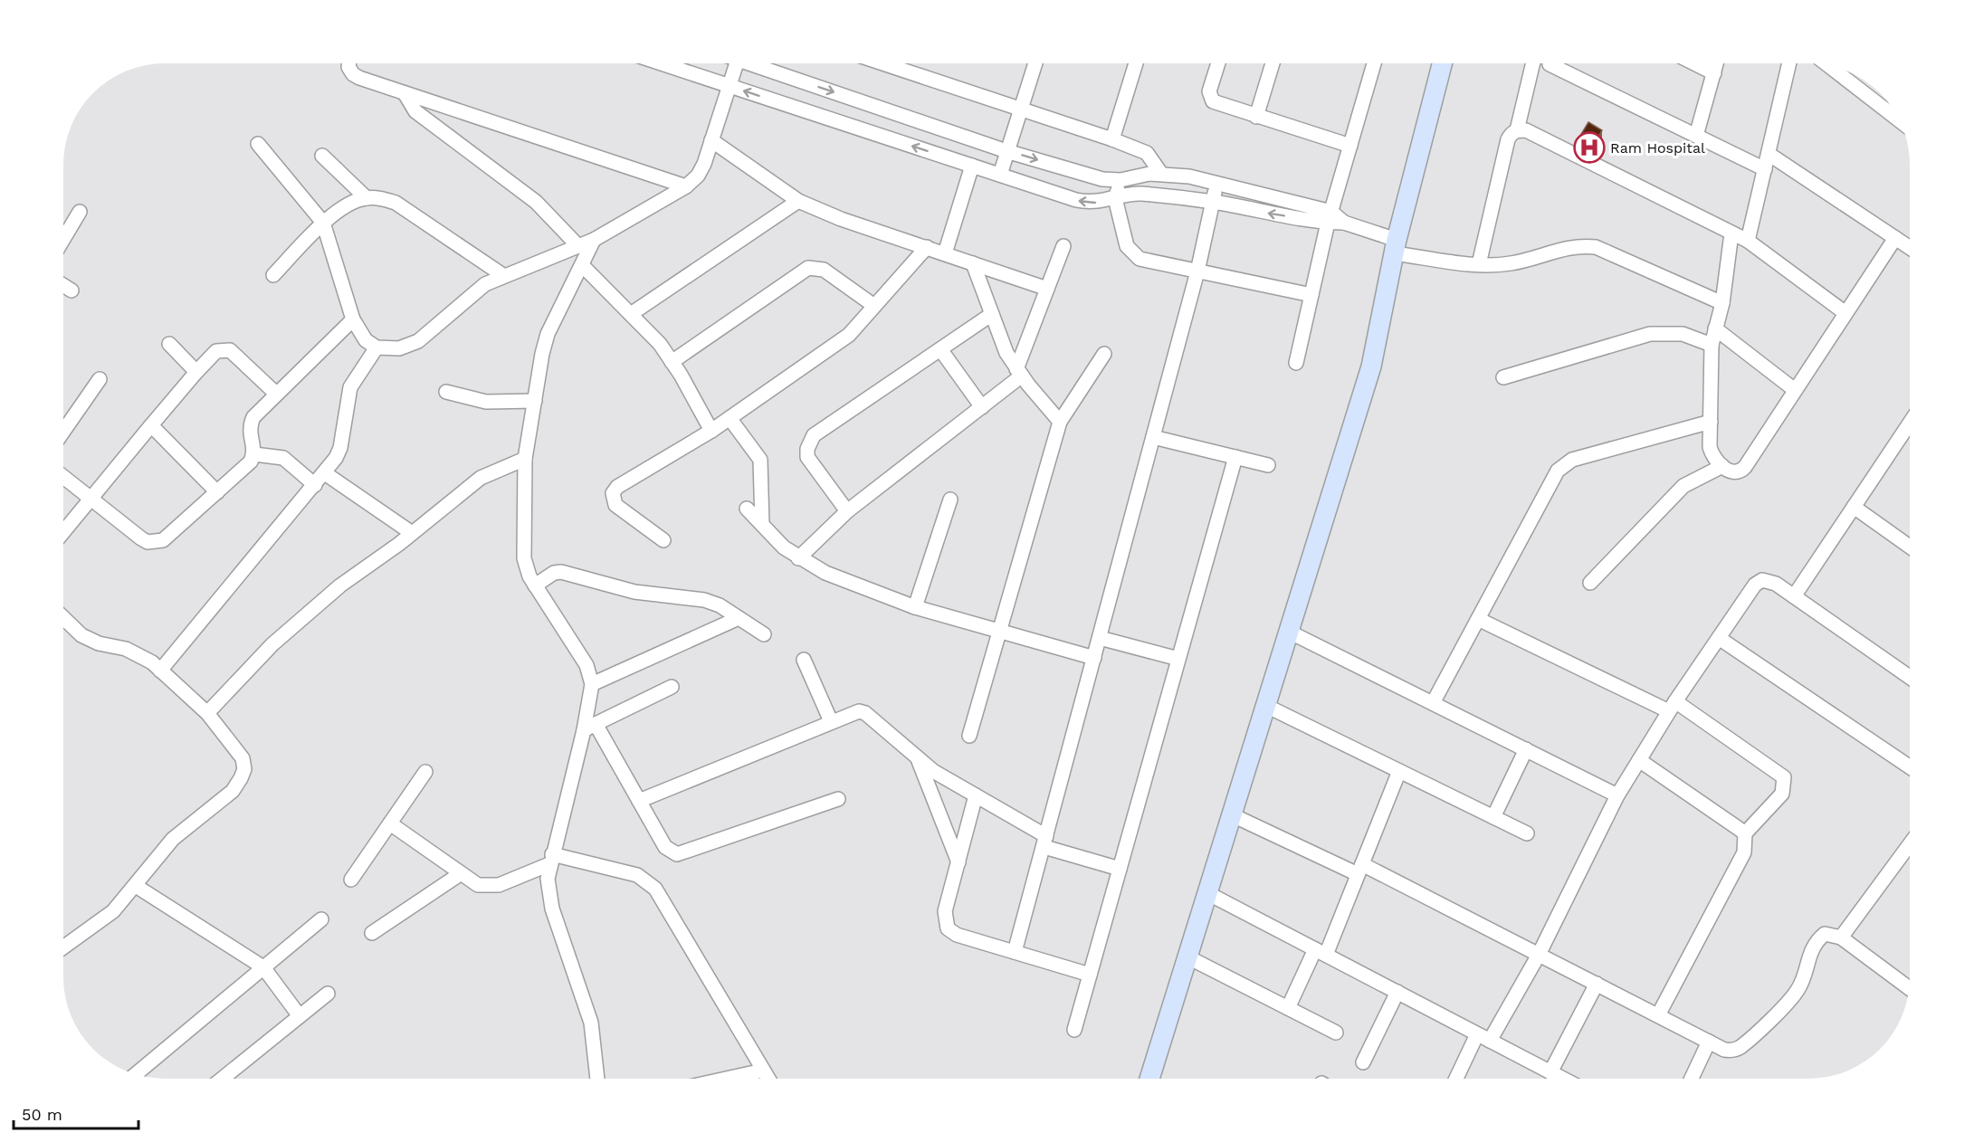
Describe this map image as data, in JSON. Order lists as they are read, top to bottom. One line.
{"places":{"hospital":["Ram Hospital"]},"scale_bar":"50 m"}
